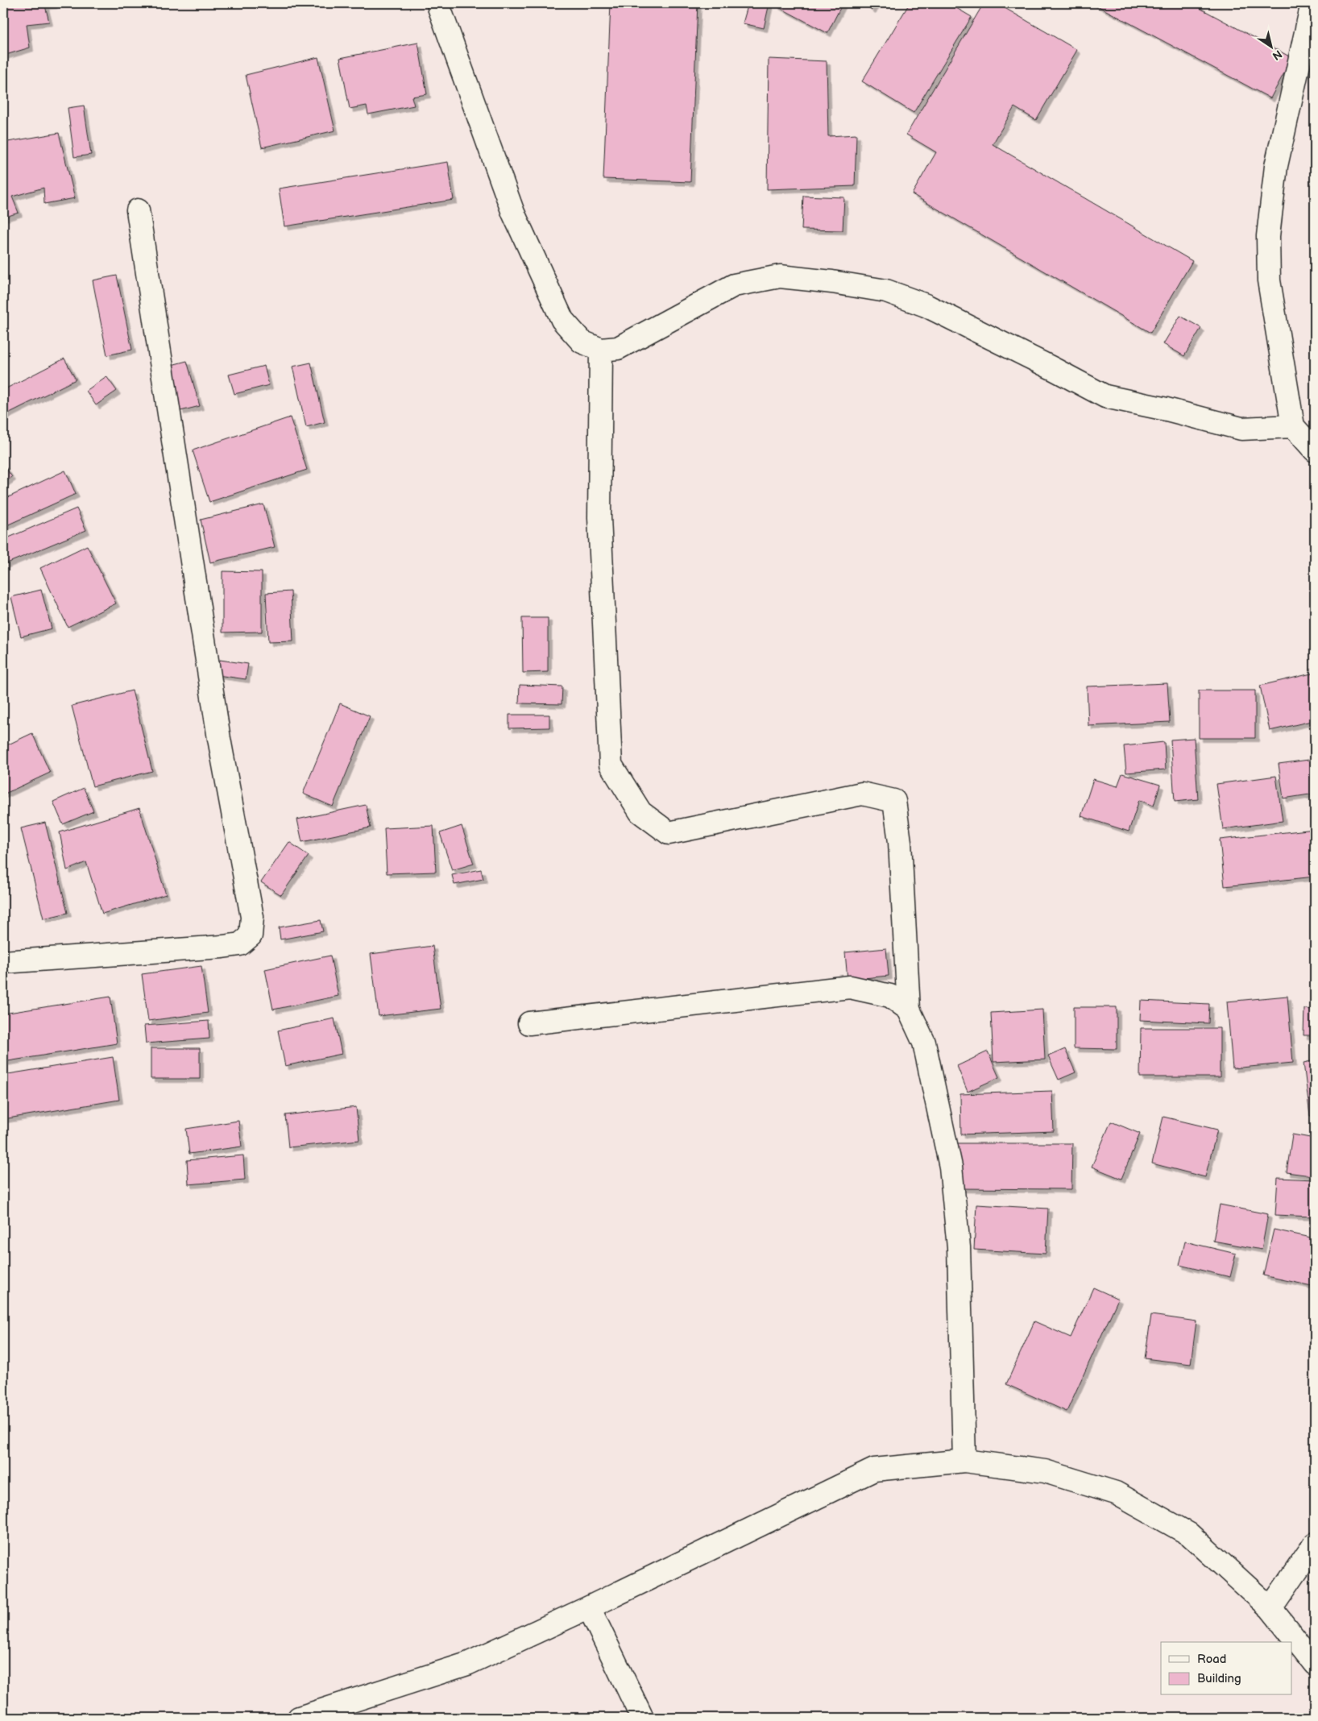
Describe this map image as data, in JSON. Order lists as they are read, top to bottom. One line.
{"legend":["Road","Building"],"north":"bottom right"}
